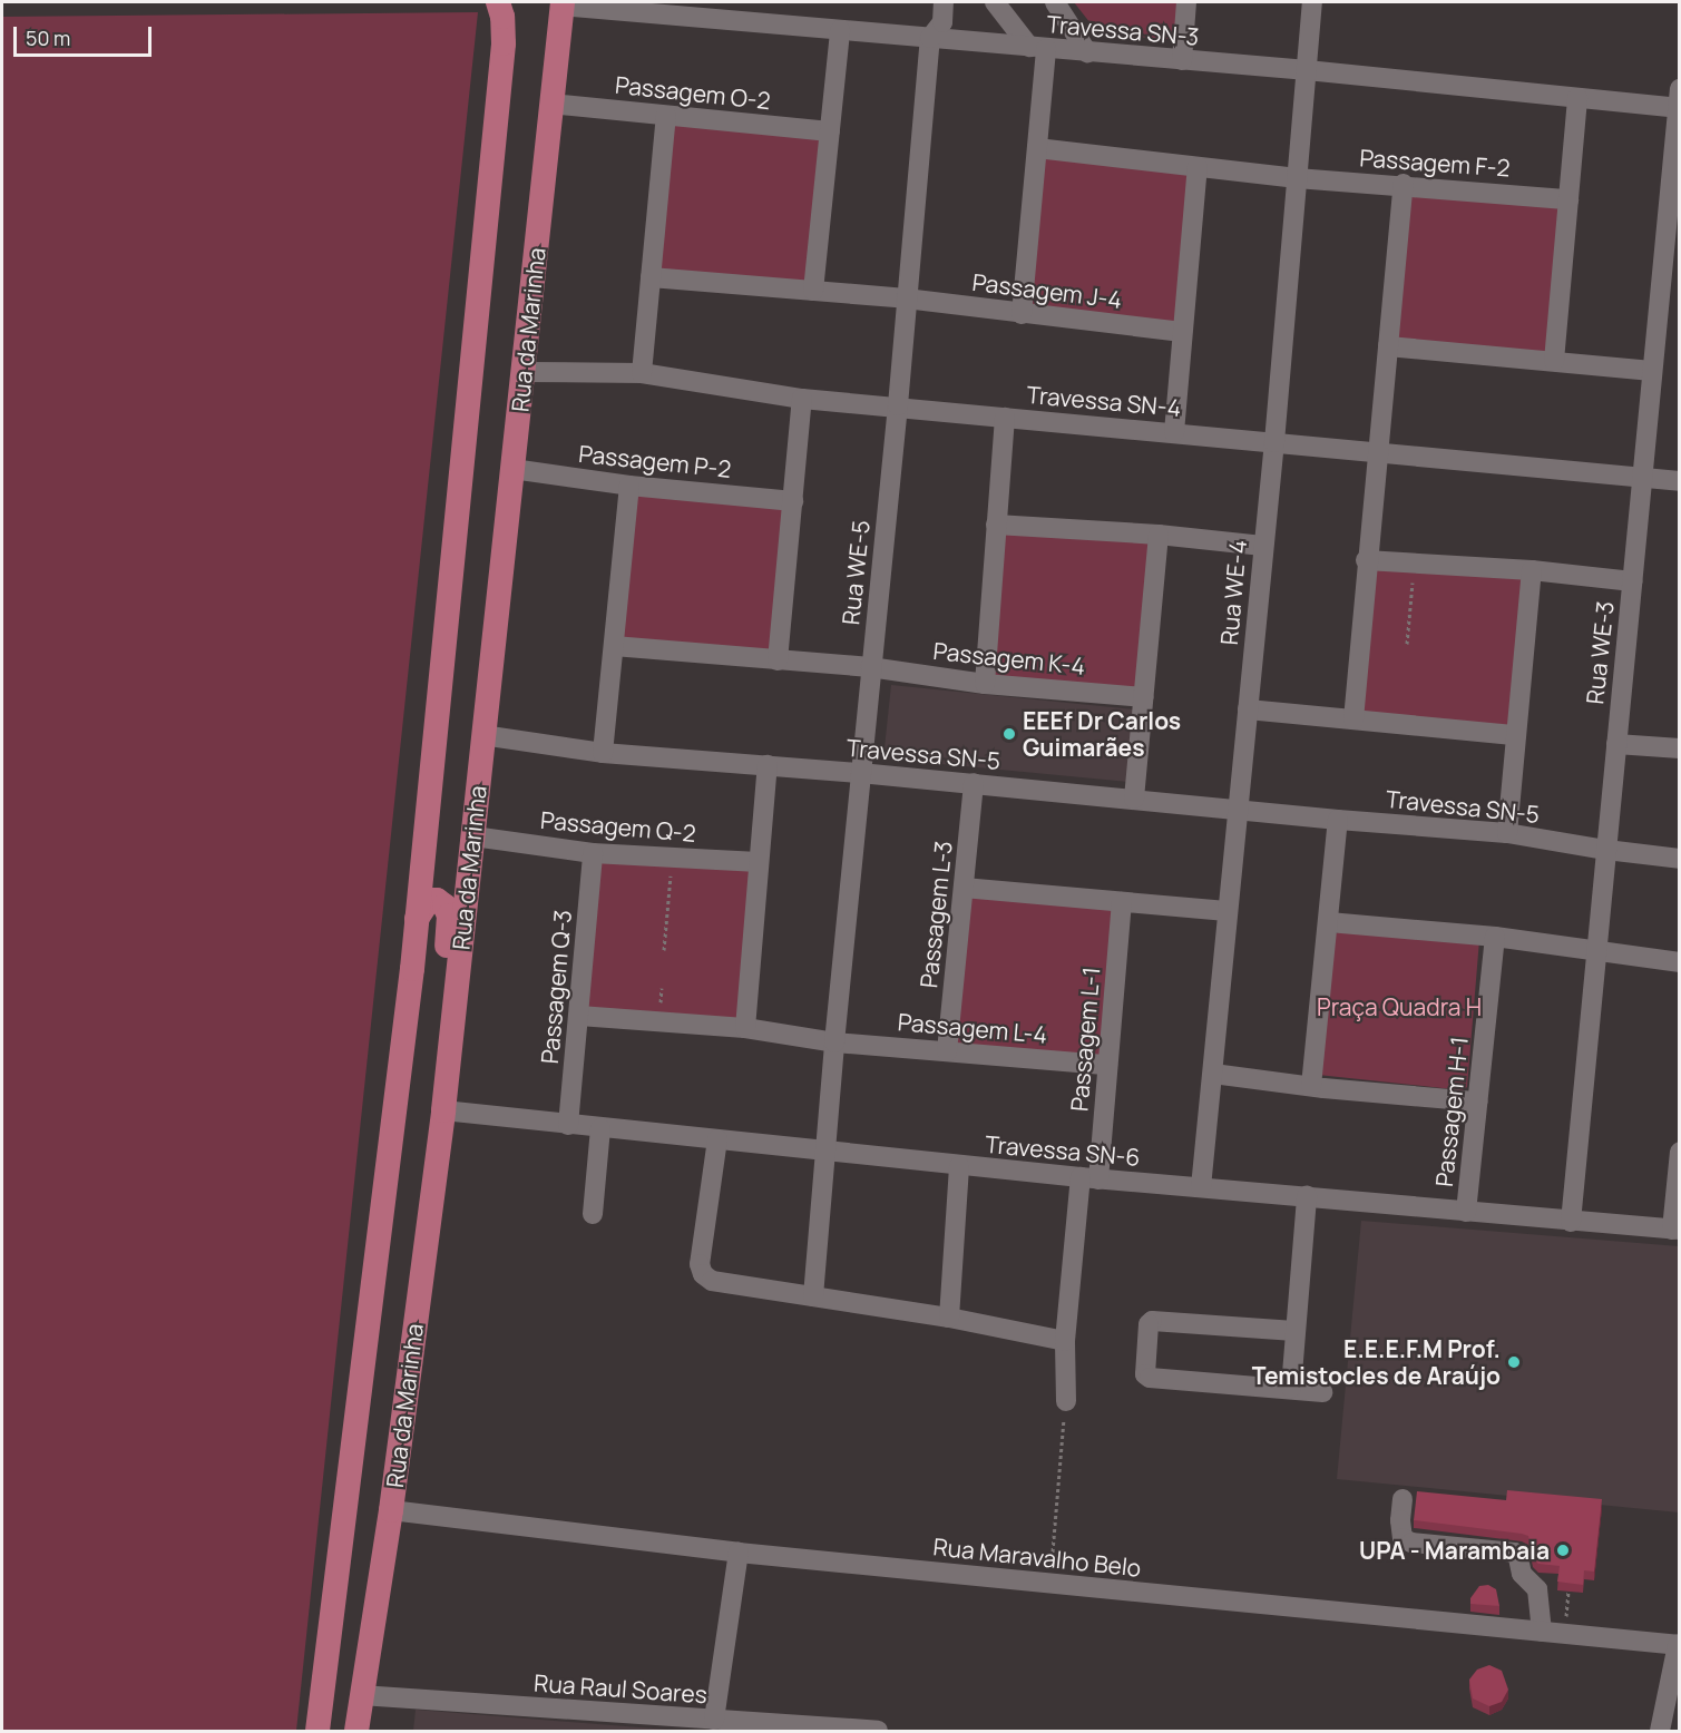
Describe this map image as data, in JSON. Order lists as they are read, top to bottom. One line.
{"streets":{"main road":["Rua da Marinha"],"street":["Travessa SN-3","Passagem O-2","Passagem F-2","Passagem J-4","Travessa SN-4","Passagem P-2","Rua WE-5","Rua WE-4","Rua WE-3","Passagem K-4","Travessa SN-5","Passagem Q-2","Passagem L-3","Passagem Q-3","Passagem L-4","Passagem L-1","Passagem H-1","Travessa SN-6","Rua Maravalho Belo","Rua Raul Soares"]},"crossings":[["Travessa SN-3","Rua da Marinha"],["Travessa SN-3","Rua WE-5"],["Travessa SN-3","Rua WE-4"],["Travessa SN-3","Rua WE-3"],["Passagem O-2","Rua da Marinha"],["Passagem F-2","Rua WE-4"],["Passagem J-4","Rua WE-5"],["Rua da Marinha","Travessa SN-4"],["Rua da Marinha","Passagem P-2"],["Rua da Marinha","Travessa SN-5"],["Rua da Marinha","Passagem Q-2"],["Rua da Marinha","Travessa SN-6"],["Rua da Marinha","Rua Maravalho Belo"],["Rua da Marinha","Rua Raul Soares"],["Travessa SN-4","Rua WE-5"],["Travessa SN-4","Rua WE-4"],["Travessa SN-4","Rua WE-3"],["Rua WE-5","Passagem K-4"],["Rua WE-5","Travessa SN-5"],["Rua WE-5","Passagem L-4"],["Rua WE-5","Travessa SN-6"],["Rua WE-4","Travessa SN-5"],["Rua WE-4","Travessa SN-6"],["Rua WE-3","Travessa SN-5"],["Rua WE-3","Travessa SN-6"],["Travessa SN-5","Passagem L-3"],["Passagem Q-2","Passagem Q-3"],["Passagem L-3","Passagem L-4"],["Passagem Q-3","Passagem L-4"],["Passagem Q-3","Travessa SN-6"],["Passagem L-4","Passagem L-1"],["Passagem L-1","Travessa SN-6"],["Passagem H-1","Travessa SN-6"]],"parks":["Praça Quadra H"],"places":["EEEf Dr Carlos Guimarães","E.E.E.F.M Prof. Temistocles de Araújo","UPA - Marambaia"],"scale_bar":"50 m"}
